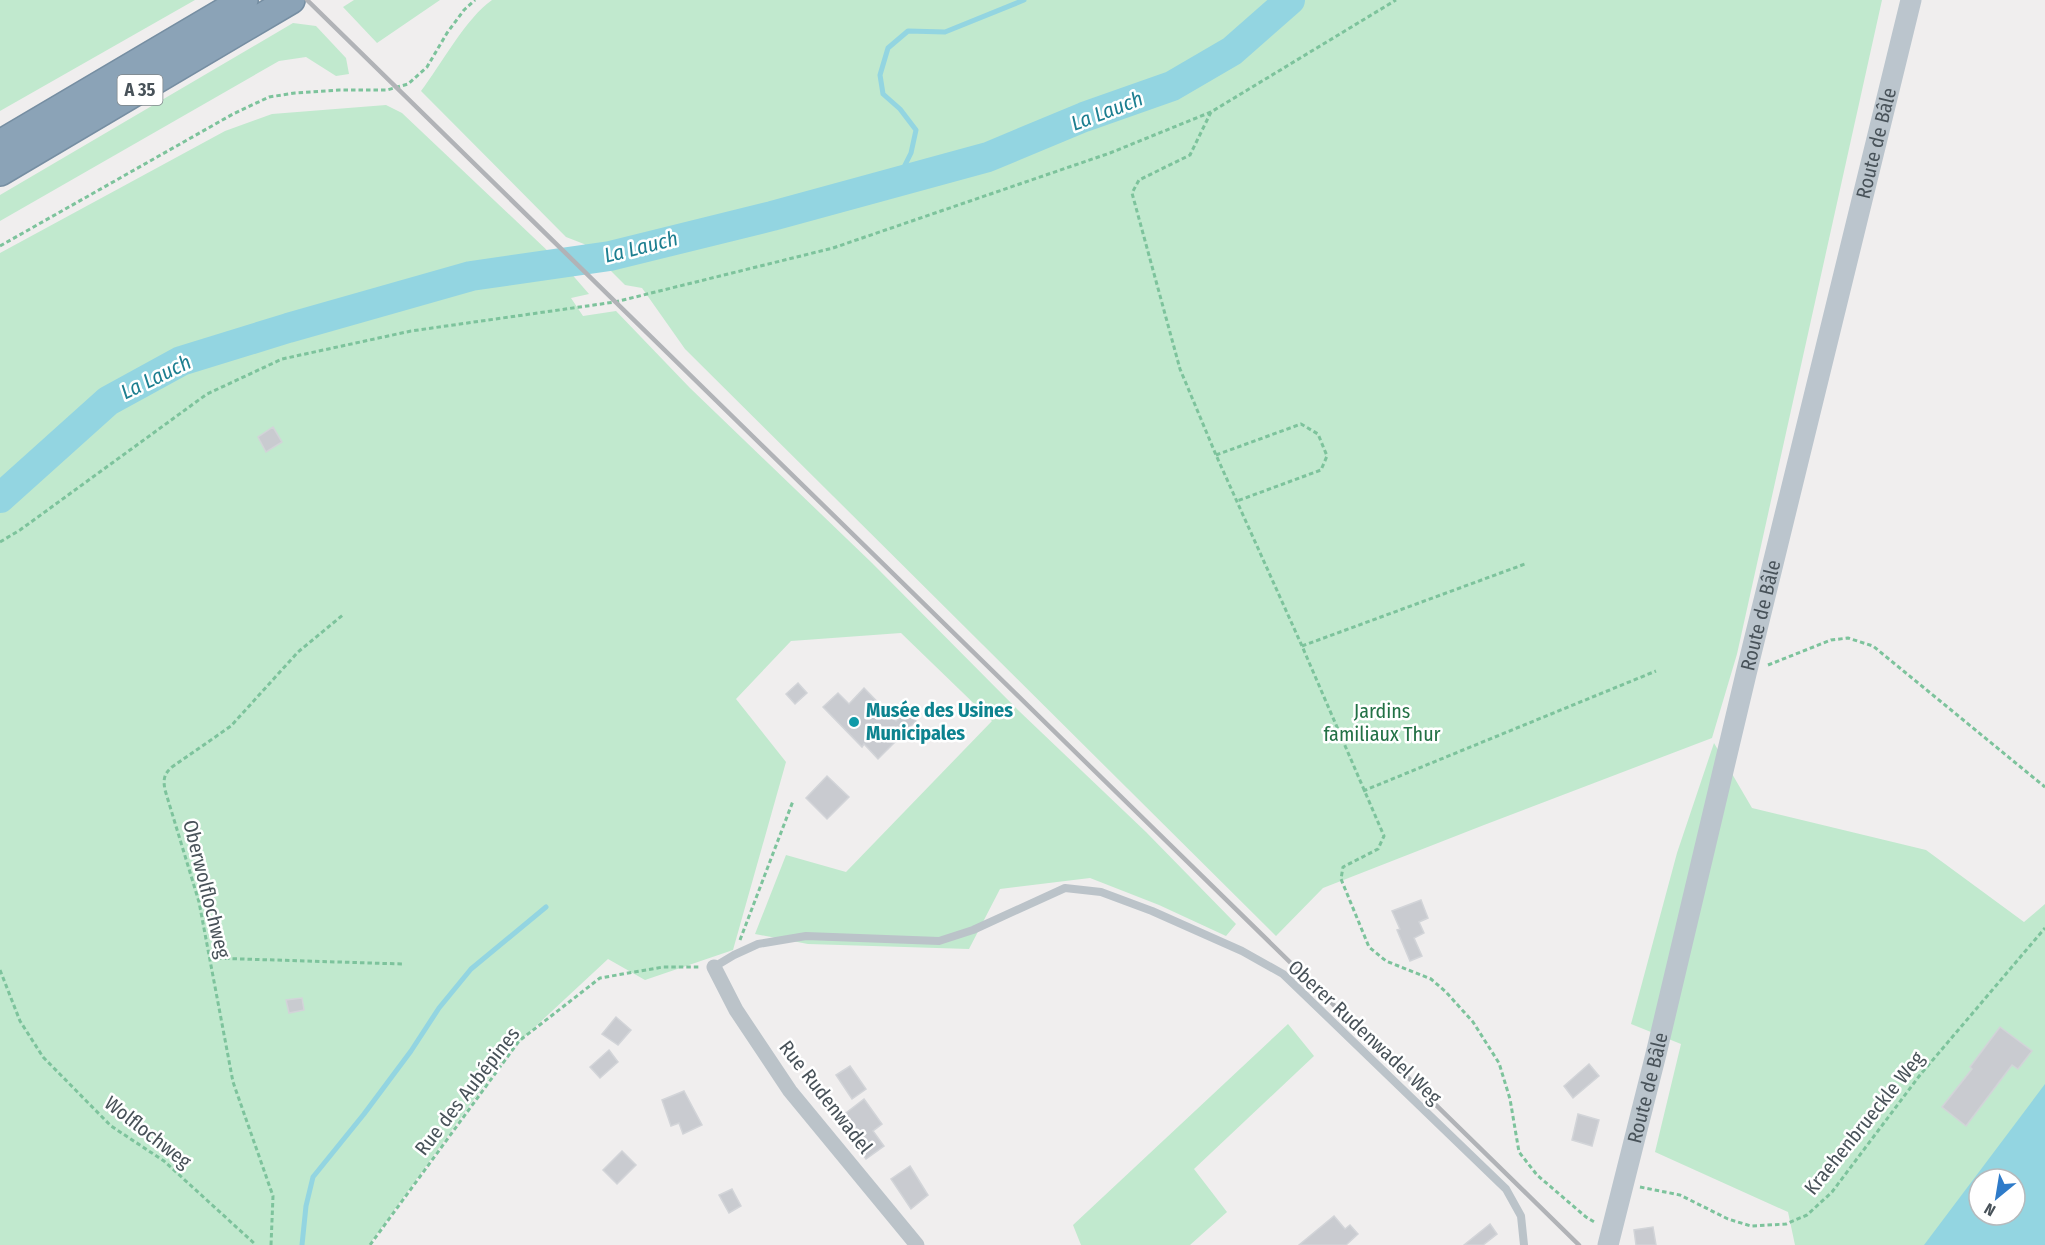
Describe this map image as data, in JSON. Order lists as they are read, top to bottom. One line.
{"streets":{"highway":["A 35"],"main road":["Route de Bâle"],"street":["Rue Rudenwadel"],"lane":["Oberer Rudenwadel Weg"],"path":["Oberwolflochweg","Rue des Aubépines","Kraehenbrueckle Weg","Wolflochweg"]},"crossings":[["Route de Bâle","Kraehenbrueckle Weg"],["Oberer Rudenwadel Weg","Rue des Aubépines"],["Oberer Rudenwadel Weg","Rue Rudenwadel"],["Rue des Aubépines","Rue Rudenwadel"]],"water":["La Lauch"],"parks":["Jardins familiaux Thur"],"places":["Musée des Usines Municipales"],"north":"bottom left"}
